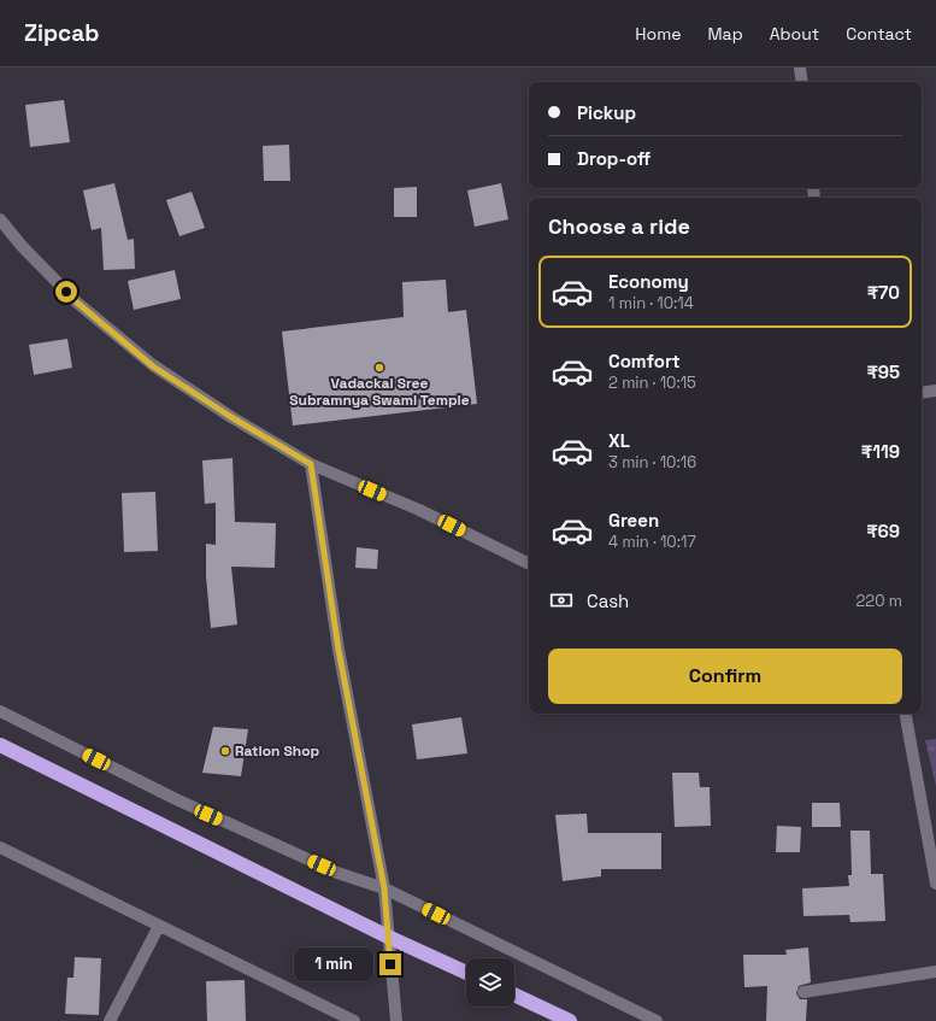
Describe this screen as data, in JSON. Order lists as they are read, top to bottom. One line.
{"places":["Vadackal Sree Subramnya Swami Temple","Ration Shop"],"page":{"header":"Zipcab","nav":["Home","Map","About","Contact"],"banner":["Pickup","Drop-off"],"heading":"Choose a ride","list":[{"name":"Economy","note":"1 min · 10:14","value":"₹70"},{"name":"Comfort","note":"2 min · 10:15","value":"₹95"},{"name":"XL","note":"3 min · 10:16","value":"₹119"},{"name":"Green","note":"4 min · 10:17","value":"₹69"}],"pay":["Cash","220 m"],"buttons":"Confirm","bubble":"1 min"}}
